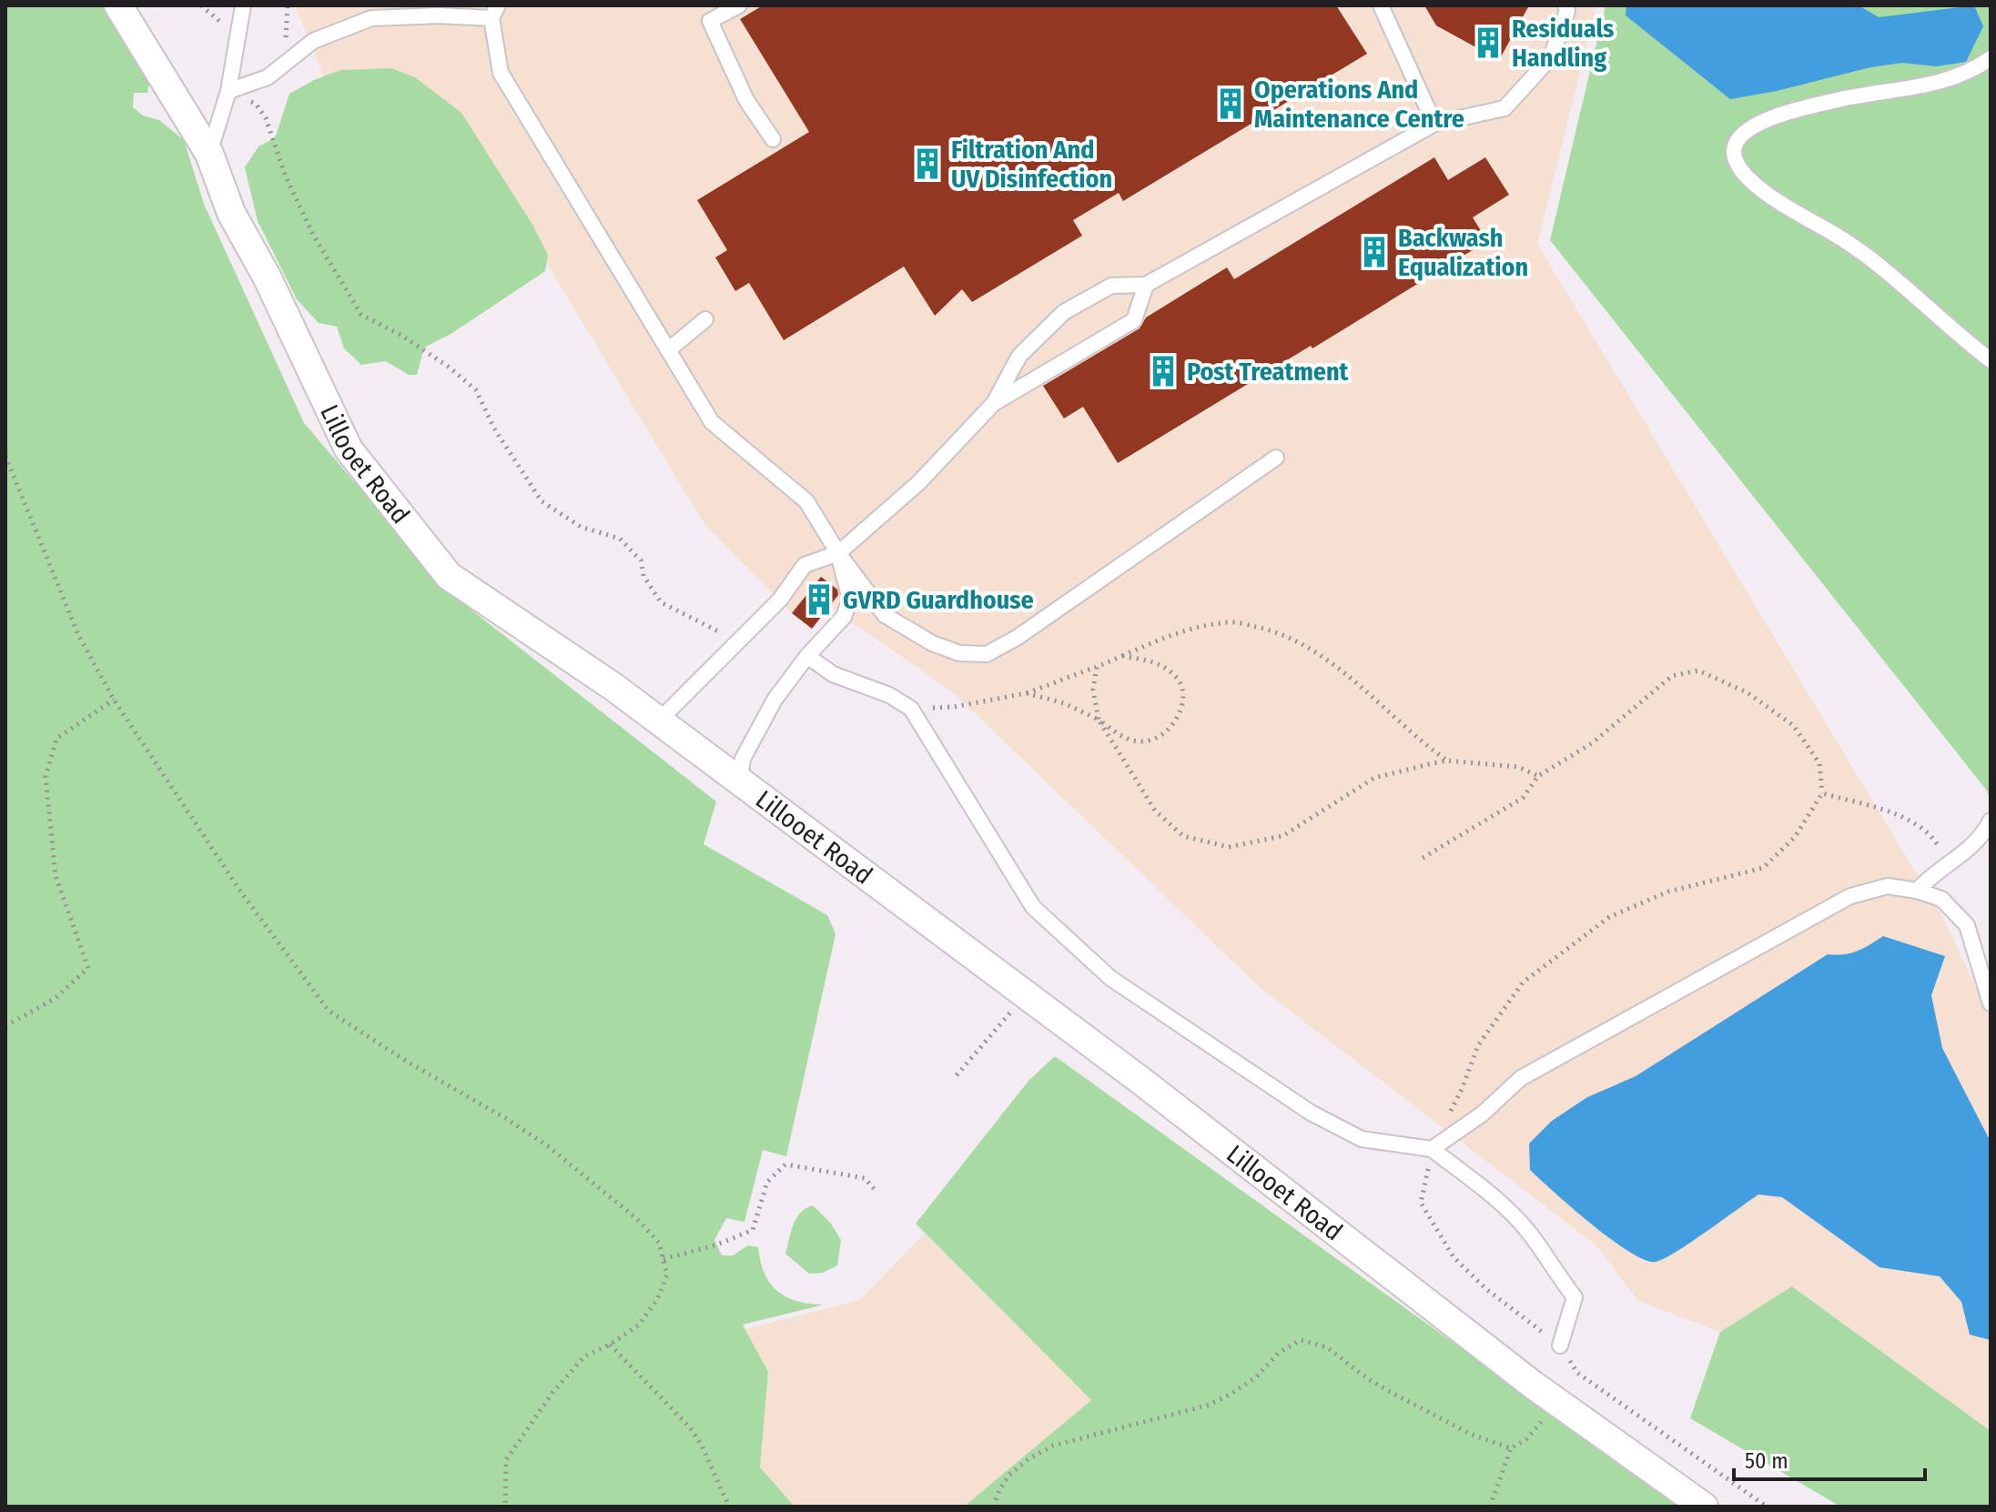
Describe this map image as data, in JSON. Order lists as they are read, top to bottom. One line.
{"streets":{"street":["Lillooet Road"]},"places":{"building":["Residuals Handling","Operations And Maintenance Centre","Filtration And UV Disinfection","Backwash Equalization","Post Treatment","GVRD Guardhouse"]},"scale_bar":"50 m"}
